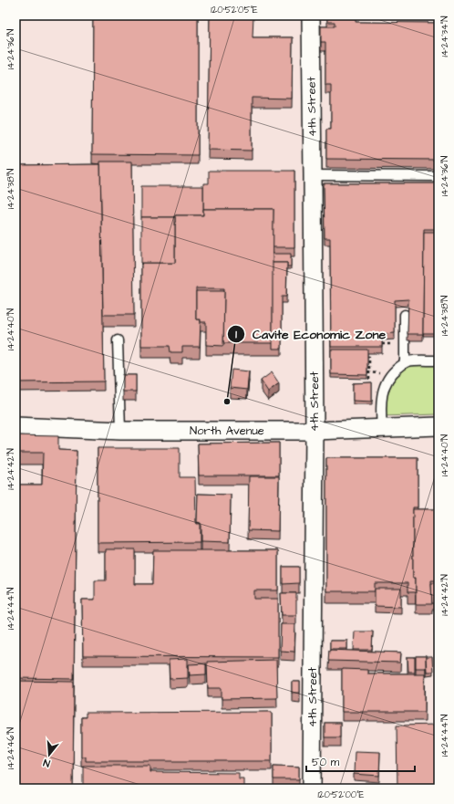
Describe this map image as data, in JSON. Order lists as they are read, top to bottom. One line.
{"streets":{"street":["4th Street","North Avenue"]},"crossings":[["4th Street","North Avenue"]],"places":["Cavite Economic Zone"],"scale_bar":"50 m","north":"bottom","coordinates":["120°52'05\"E","14°24'34\"N","14°24'36\"N","14°24'38\"N","14°24'40\"N","14°24'42\"N","14°24'44\"N","14°24'46\"N","120°52'00\"E"]}
